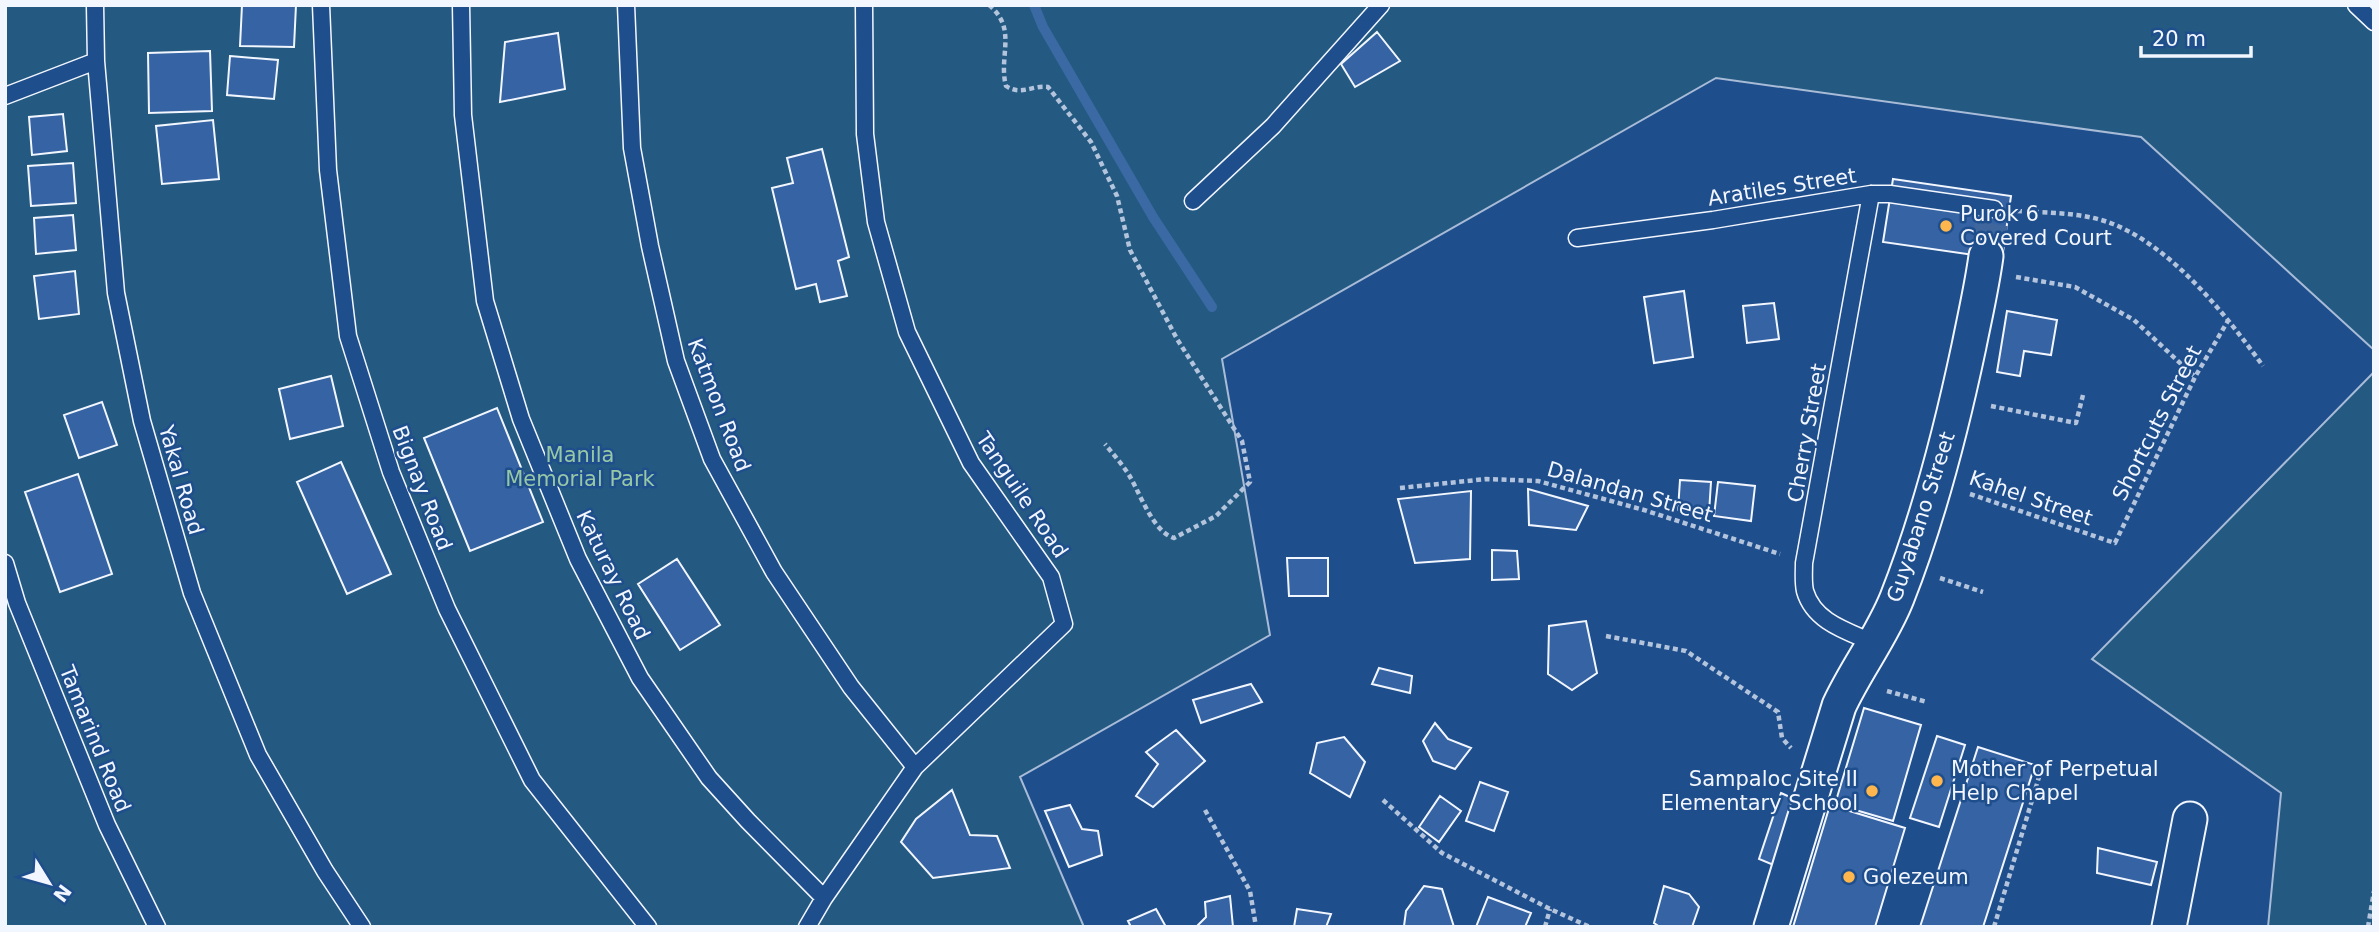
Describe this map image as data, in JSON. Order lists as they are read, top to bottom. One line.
{"streets":{"street":["Guyabano Street"],"lane":["Aratiles Street","Katmon Road","Cherry Street","Yakal Road","Bignay Road","Tanguile Road","Katuray Road","Tamarind Road"],"path":["Shortcuts Street","Dalandan Street","Kahel Street"]},"crossings":[["Aratiles Street","Cherry Street"],["Katmon Road","Tanguile Road"],["Shortcuts Street","Kahel Street"],["Cherry Street","Dalandan Street"],["Cherry Street","Guyabano Street"],["Tanguile Road","Katuray Road"],["Kahel Street","Guyabano Street"]],"parks":["Manila Memorial Park"],"places":["Purok 6 Covered Court","Mother of Perpetual Help Chapel","Sampaloc Site II Elementary School","Golezeum"],"scale_bar":"20 m","north":"bottom right"}
